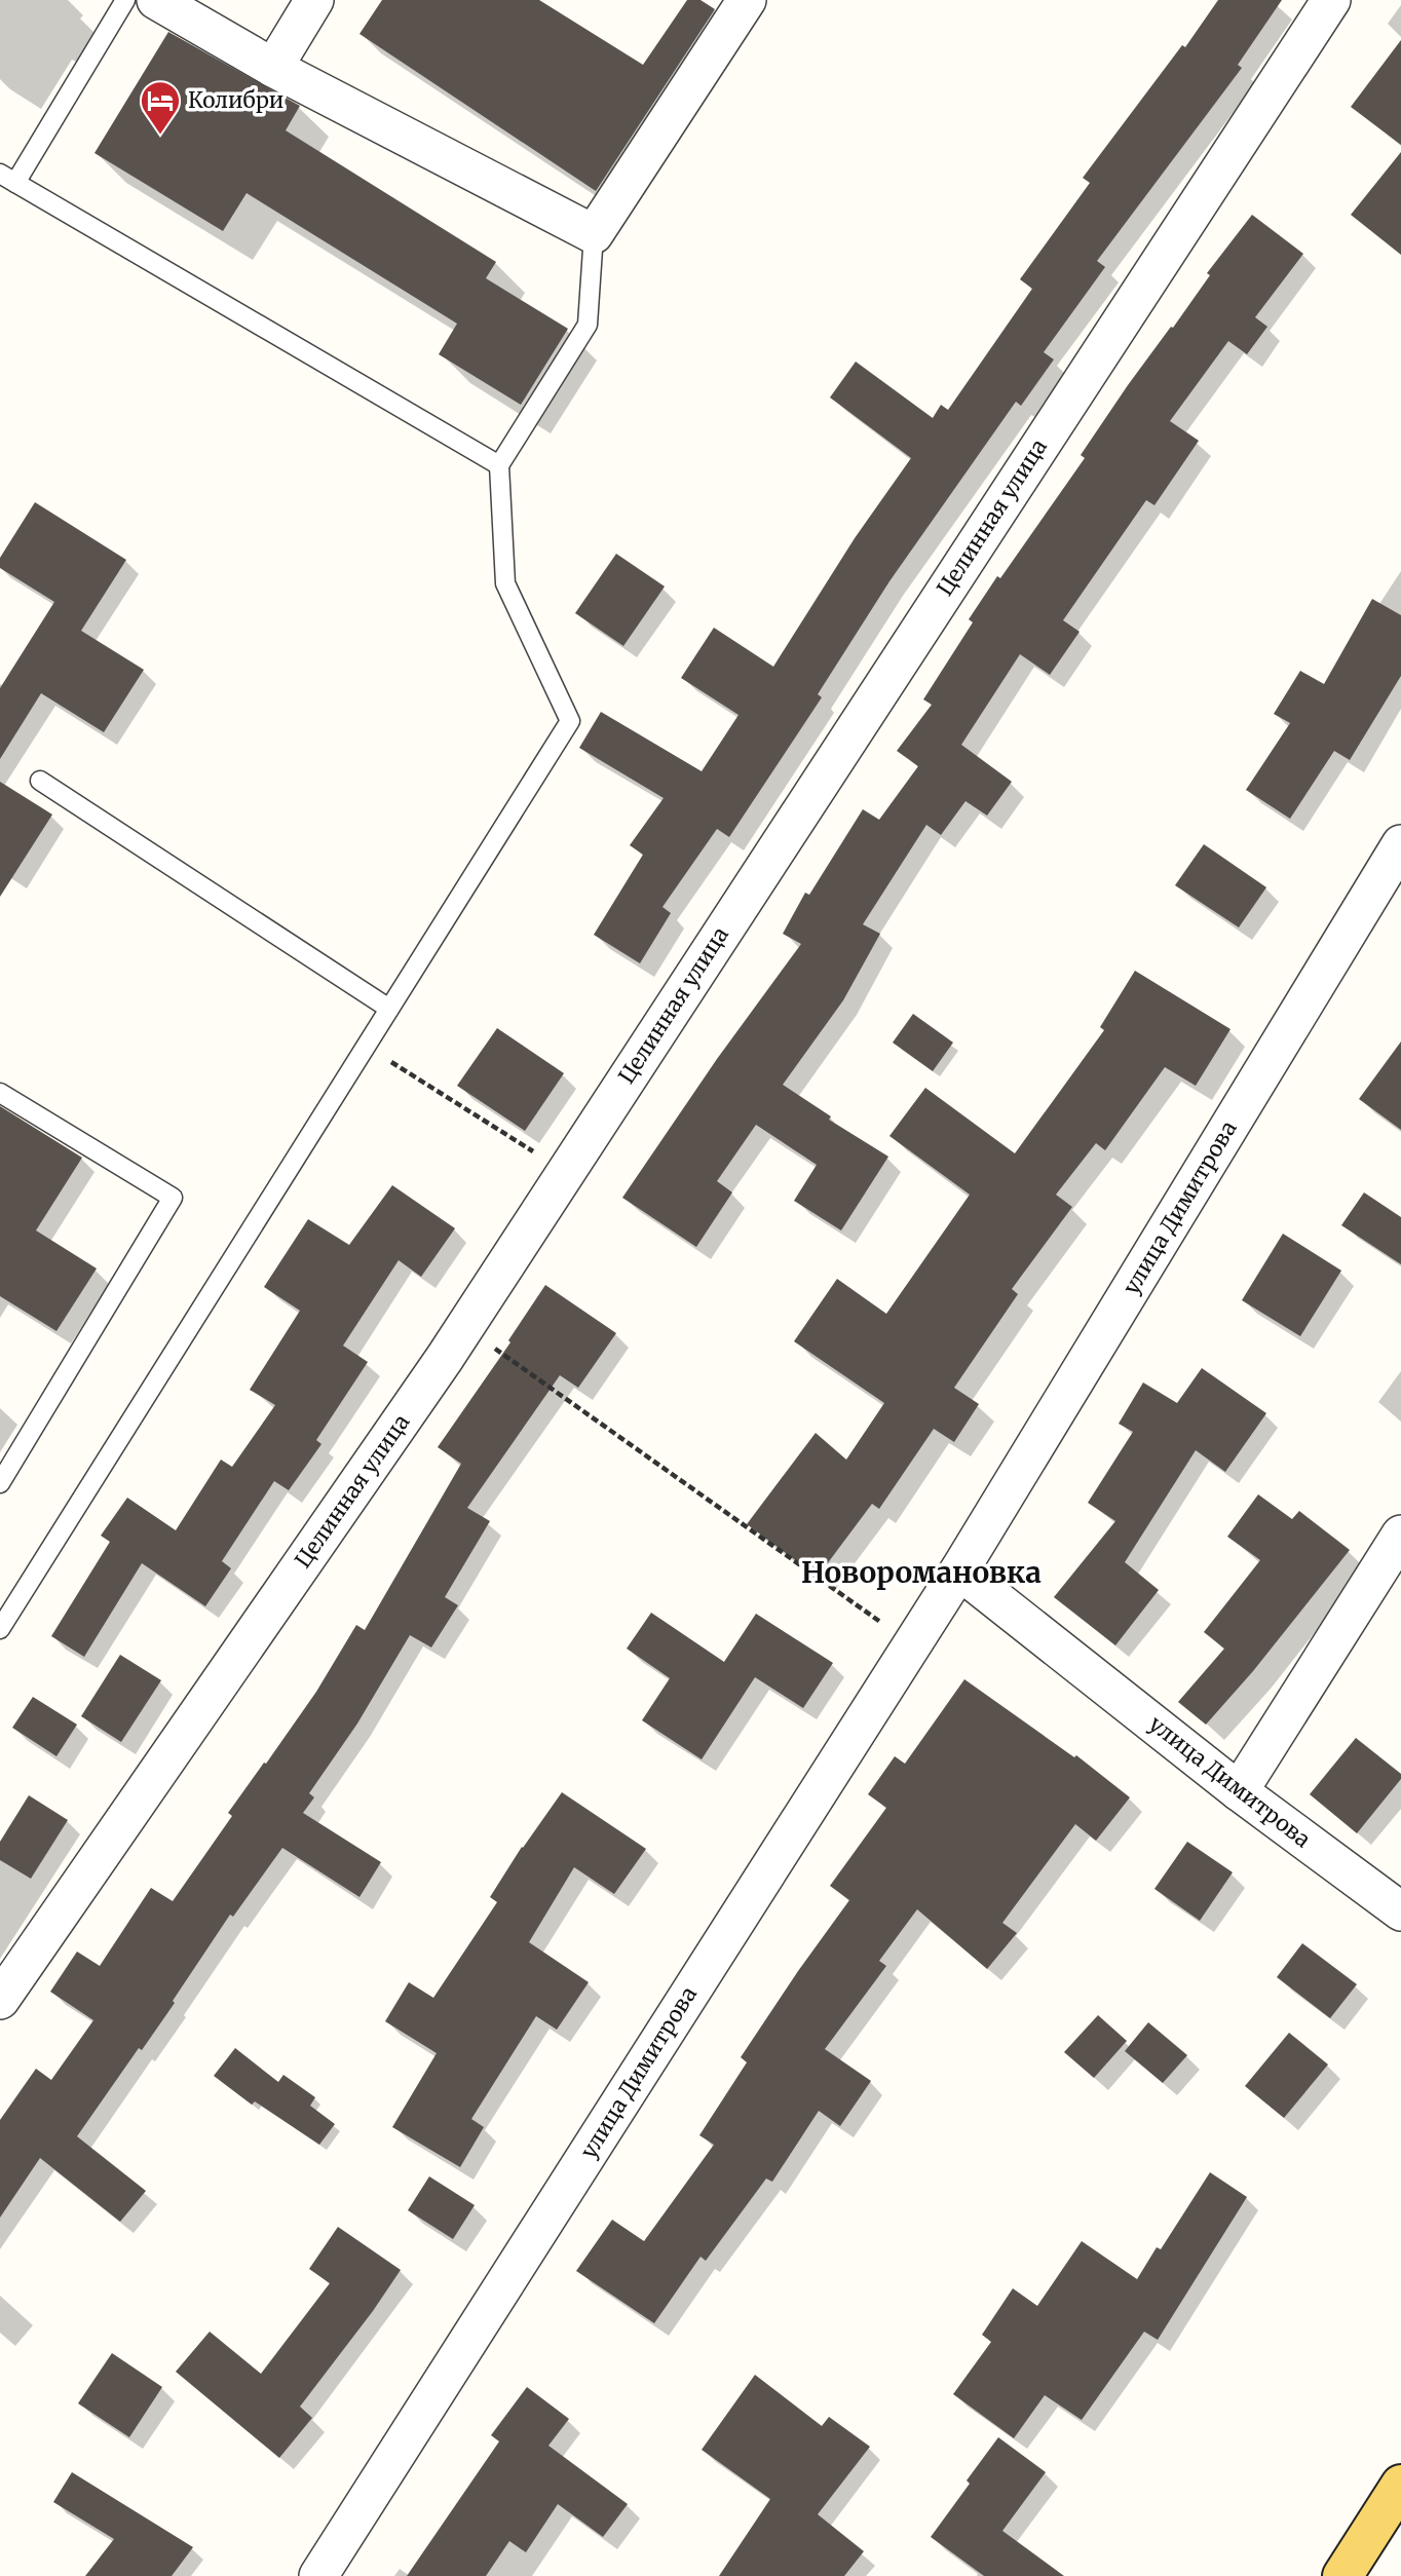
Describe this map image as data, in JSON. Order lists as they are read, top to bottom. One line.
{"streets":{"street":["Целинная улица","улица Димитрова"]},"districts":["Новоромановка"],"places":{"hotel":["Колибри"]}}
